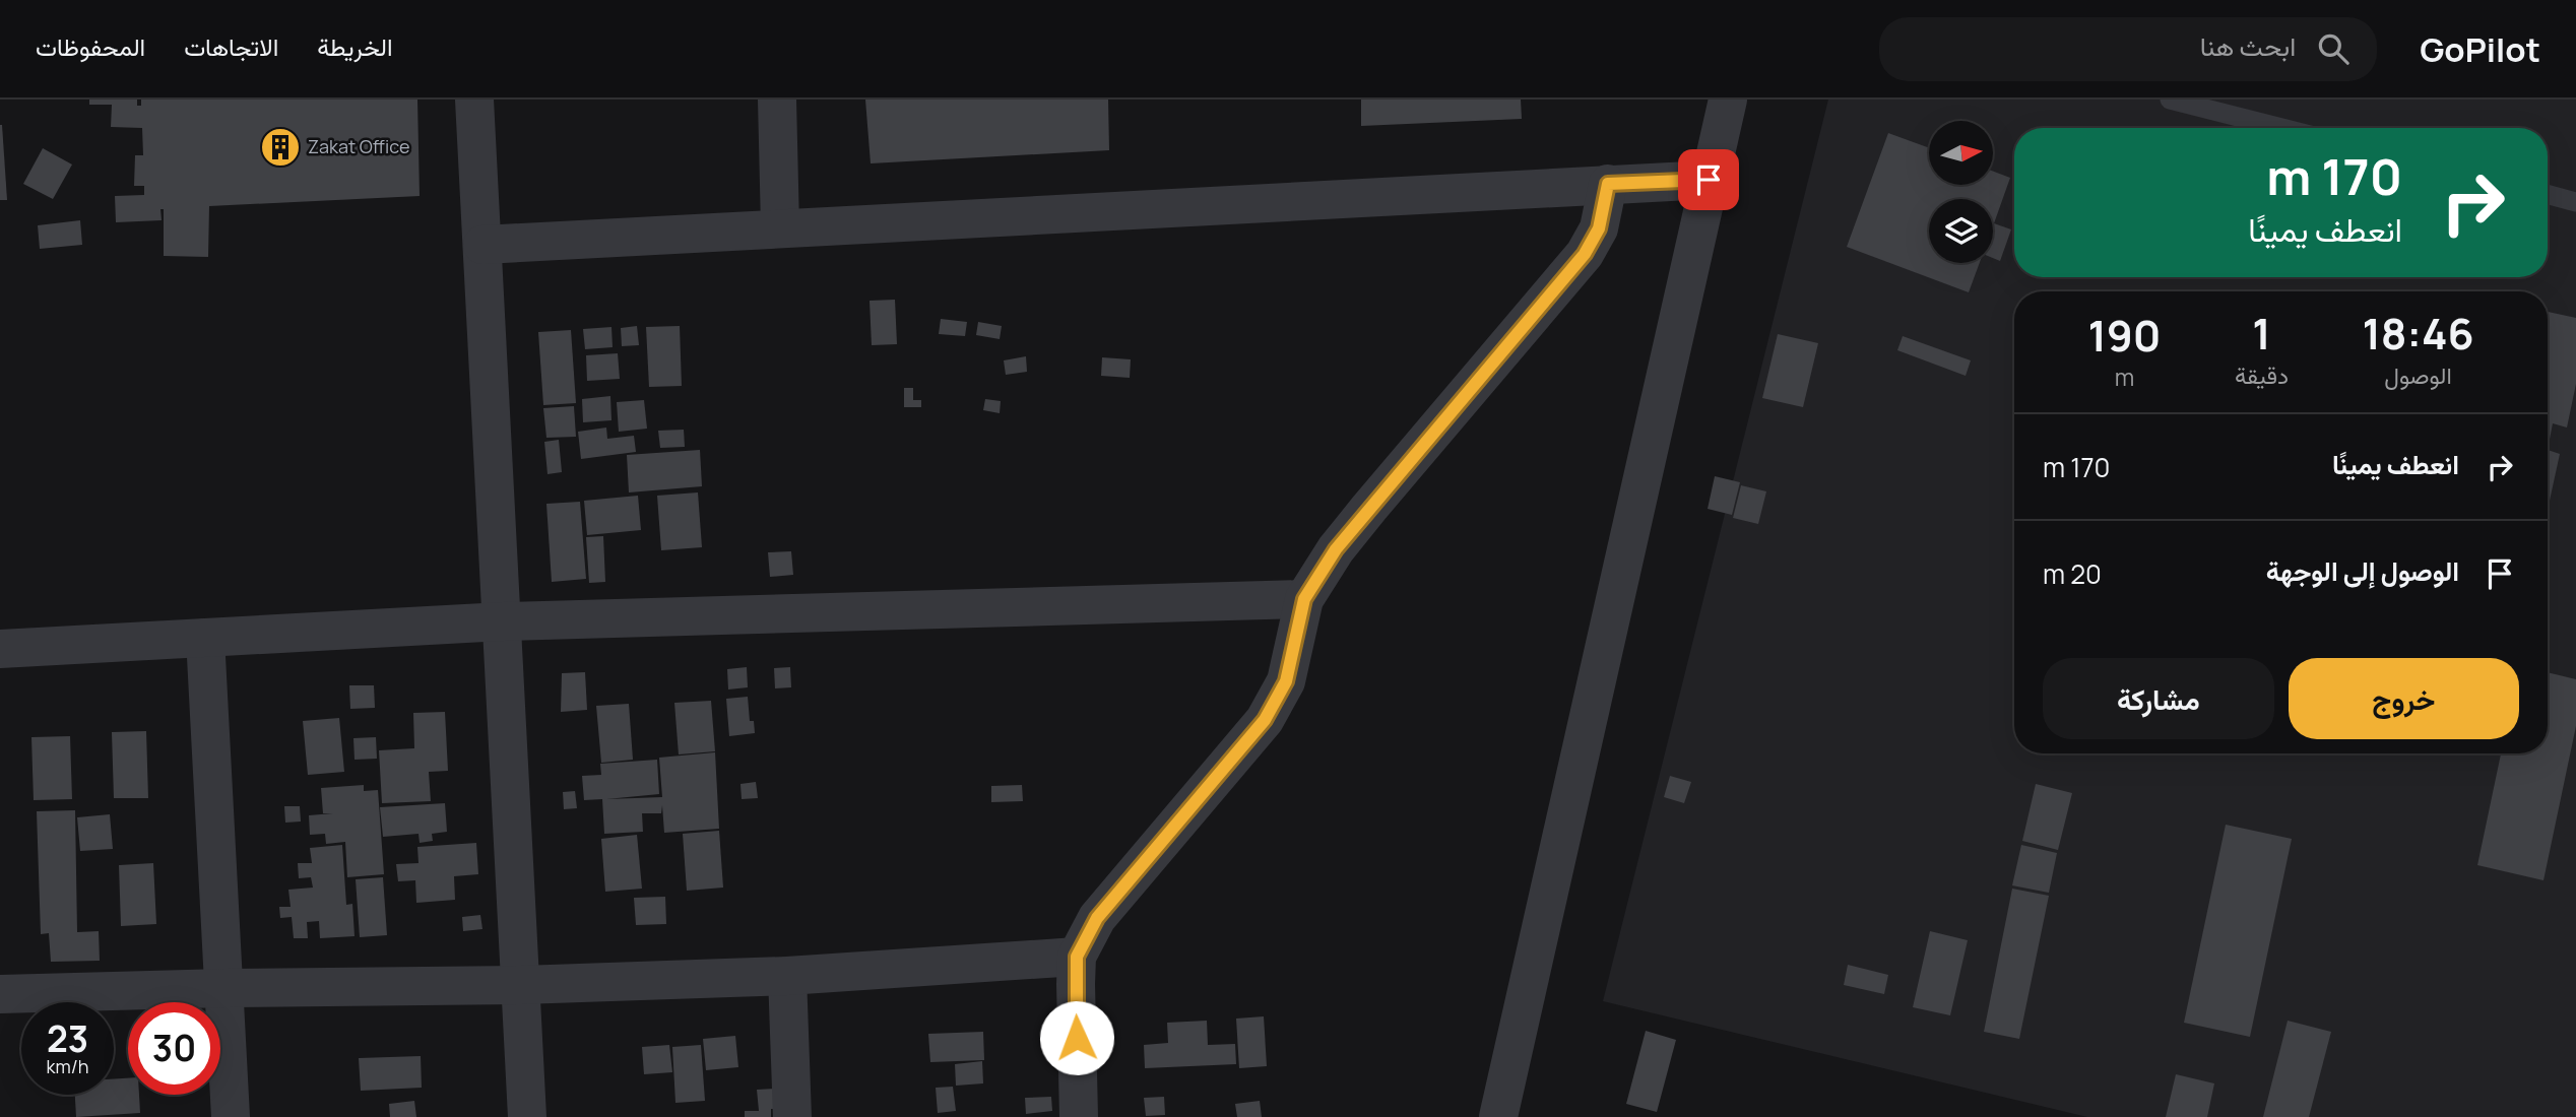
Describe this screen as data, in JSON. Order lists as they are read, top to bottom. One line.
{"places":{"building":["Zakat Office"]},"north":"right","page":{"header":"GoPilot","search":"ابحث هنا","nav":["الخريطة","الاتجاهات","المحفوظات"],"turn":["170 m","انعطف يمينًا"],"eta":["18:46","الوصول","1","دقيقة","190","m"],"list":[{"name":"انعطف يمينًا","value":"170 m"},{"name":"الوصول إلى الوجهة","value":"20 m"}],"buttons":["خروج","مشاركة"],"speed":"23 km/h","limit":"30"}}
